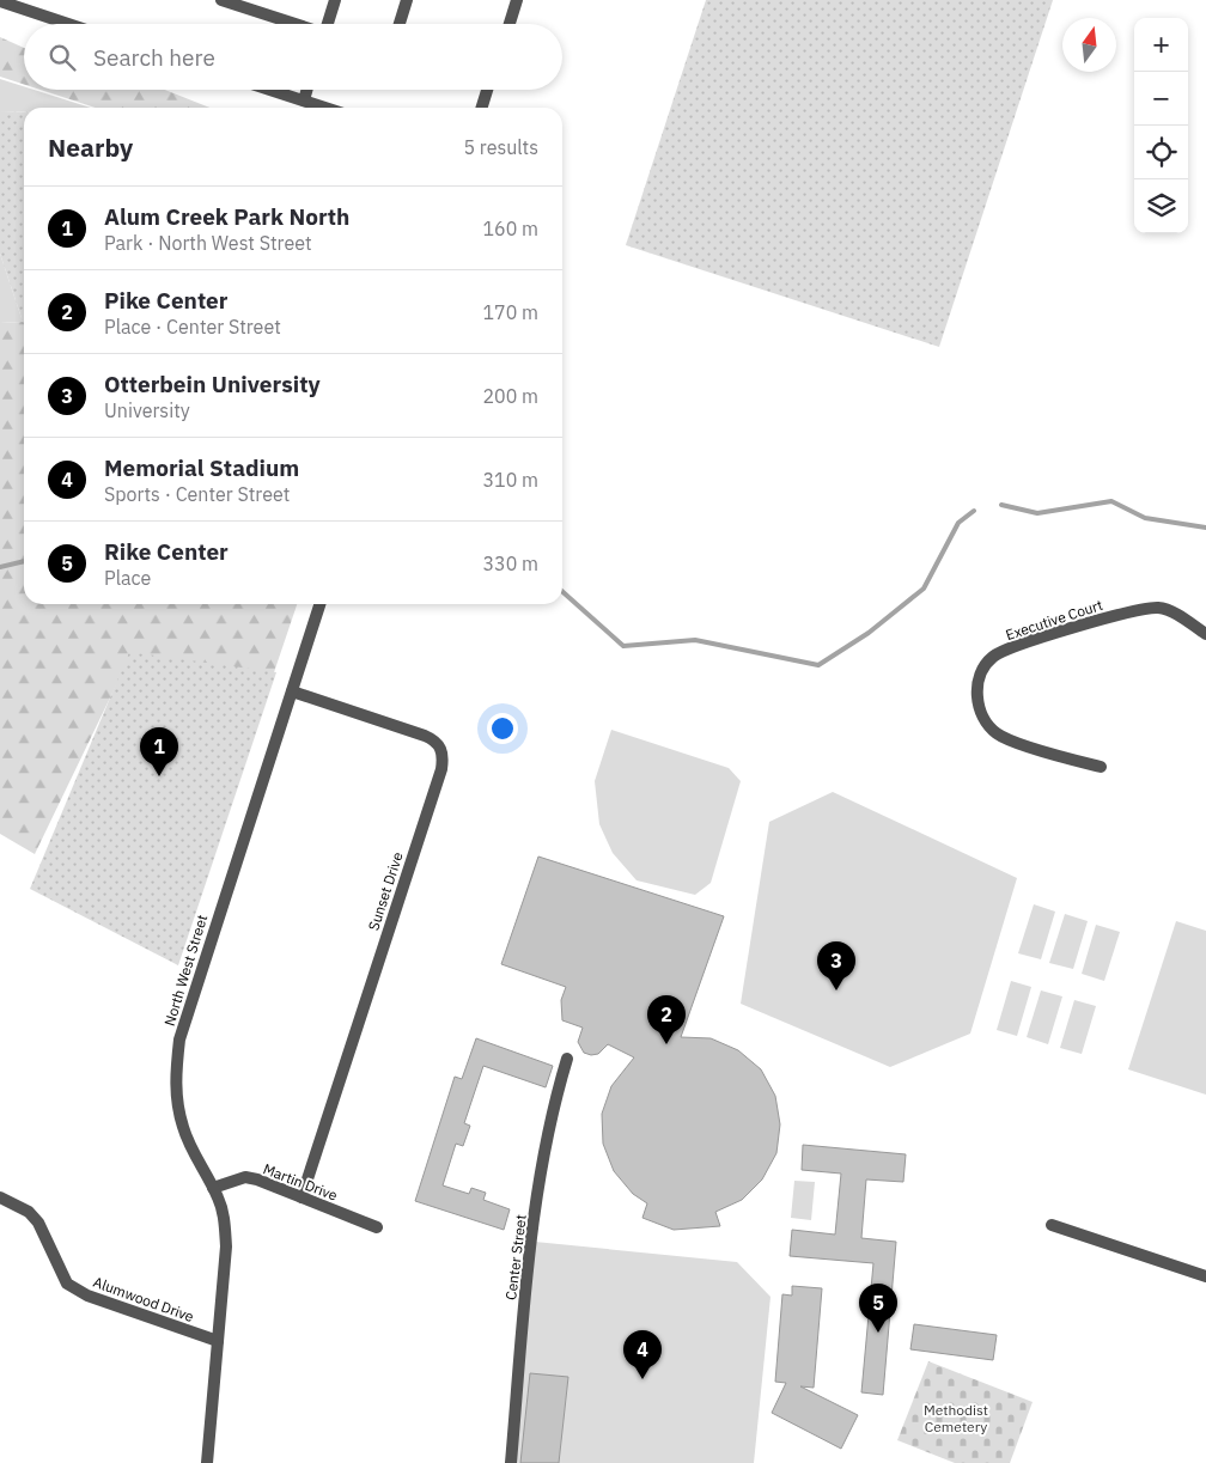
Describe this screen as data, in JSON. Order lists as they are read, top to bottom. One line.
{"streets":{"street":["Executive Court","Sunset Drive","North West Street","Martin Drive","Center Street","Alumwood Drive"]},"crossings":[["Sunset Drive","North West Street"],["Sunset Drive","Martin Drive"],["North West Street","Martin Drive"],["North West Street","Alumwood Drive"]],"parks":["Methodist Cemetery"],"north":"top","page":{"map_buttons":["+","−"],"search":"Search here","heading":["Nearby","5 results"],"list":[{"mark":"1","name":"Alum Creek Park North","note":"Park · North West Street","value":"160 m"},{"mark":"2","name":"Pike Center","note":"Place · Center Street","value":"170 m"},{"mark":"3","name":"Otterbein University","note":"University","value":"200 m"},{"mark":"4","name":"Memorial Stadium","note":"Sports · Center Street","value":"310 m"},{"mark":"5","name":"Rike Center","note":"Place","value":"330 m"}],"pins":["1","3","2","5","4"]}}
